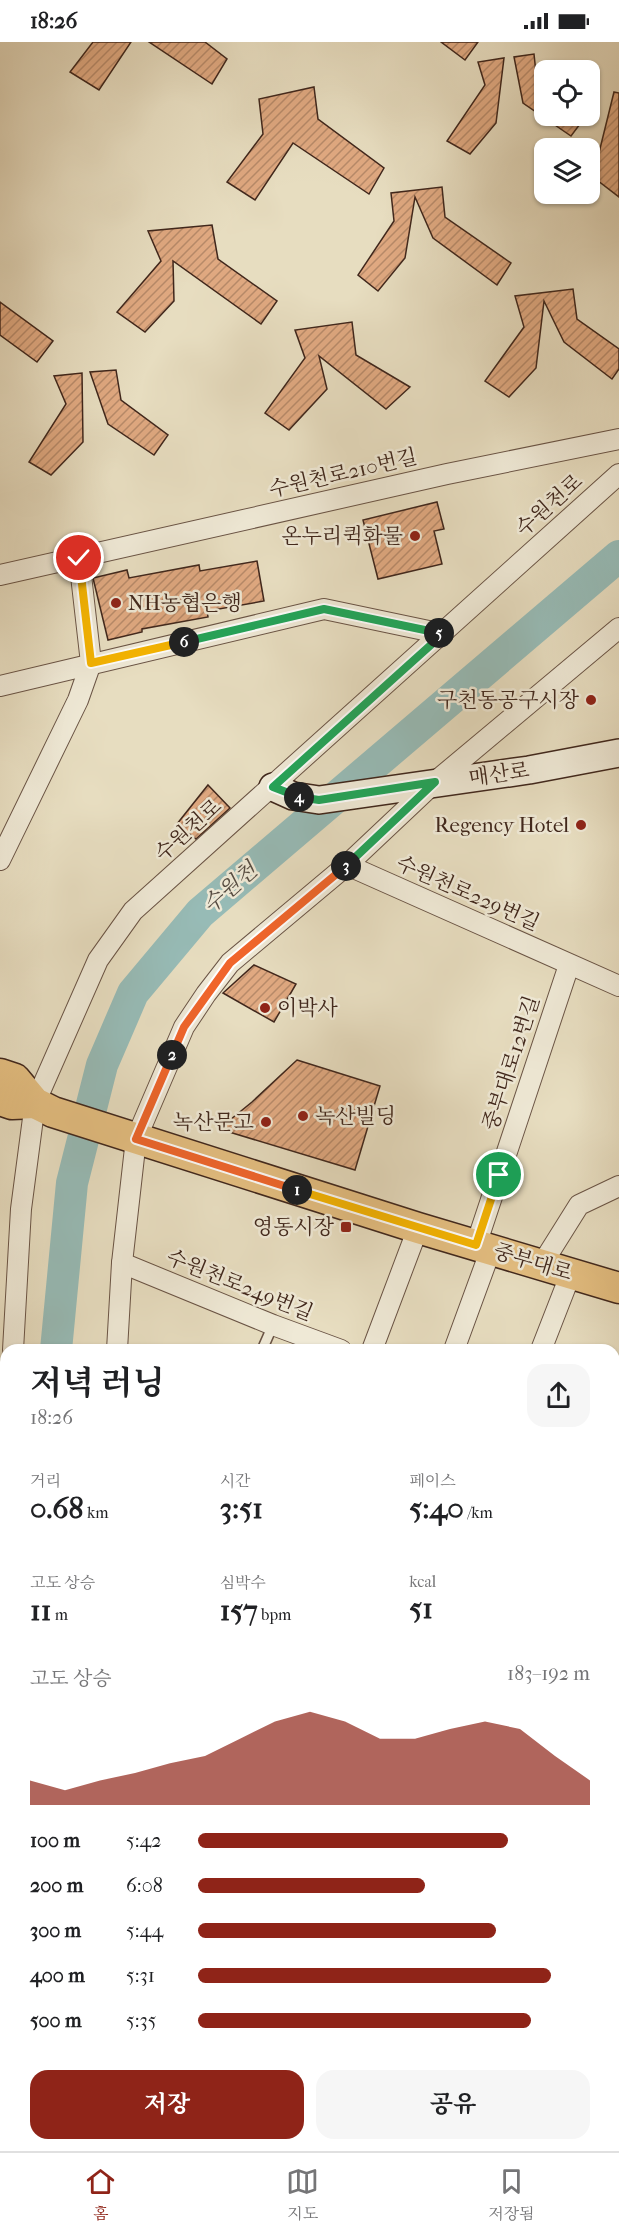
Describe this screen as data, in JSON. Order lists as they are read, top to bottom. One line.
{"streets":{"main road":["중부대로"],"street":["수원천로210번길","수원천로","매산로","수원천로229번길","중부대로12번길","수원천로249번길"]},"crossings":[["수원천로","매산로"],["수원천로","중부대로"],["수원천로229번길","중부대로12번길"],["중부대로12번길","중부대로"]],"water":["수원천"],"places":{"other":["온누리퀵화물","NH농협은행","구천동공구시장","Regency Hotel","이박사","녹산빌딩","녹산문고"],"transit":["영동시장"]},"page":{"status":"18:26","pins":["5","6","4","3","2","1"],"heading":["저녁 러닝","18:26"],"stats":[["거리","0.68 km"],["시간","3:51"],["페이스","5:40 /km"],["고도 상승","11 m"],["심박수","157 bpm"],["kcal","51"]],"chart":["고도 상승","183–192 m"],"list":[{"name":"100 m","note":"5:42"},{"name":"200 m","note":"6:08"},{"name":"300 m","note":"5:44"},{"name":"400 m","note":"5:31"},{"name":"500 m","note":"5:35"}],"buttons":["저장","공유"],"tabs":["홈","지도","저장됨"]}}
